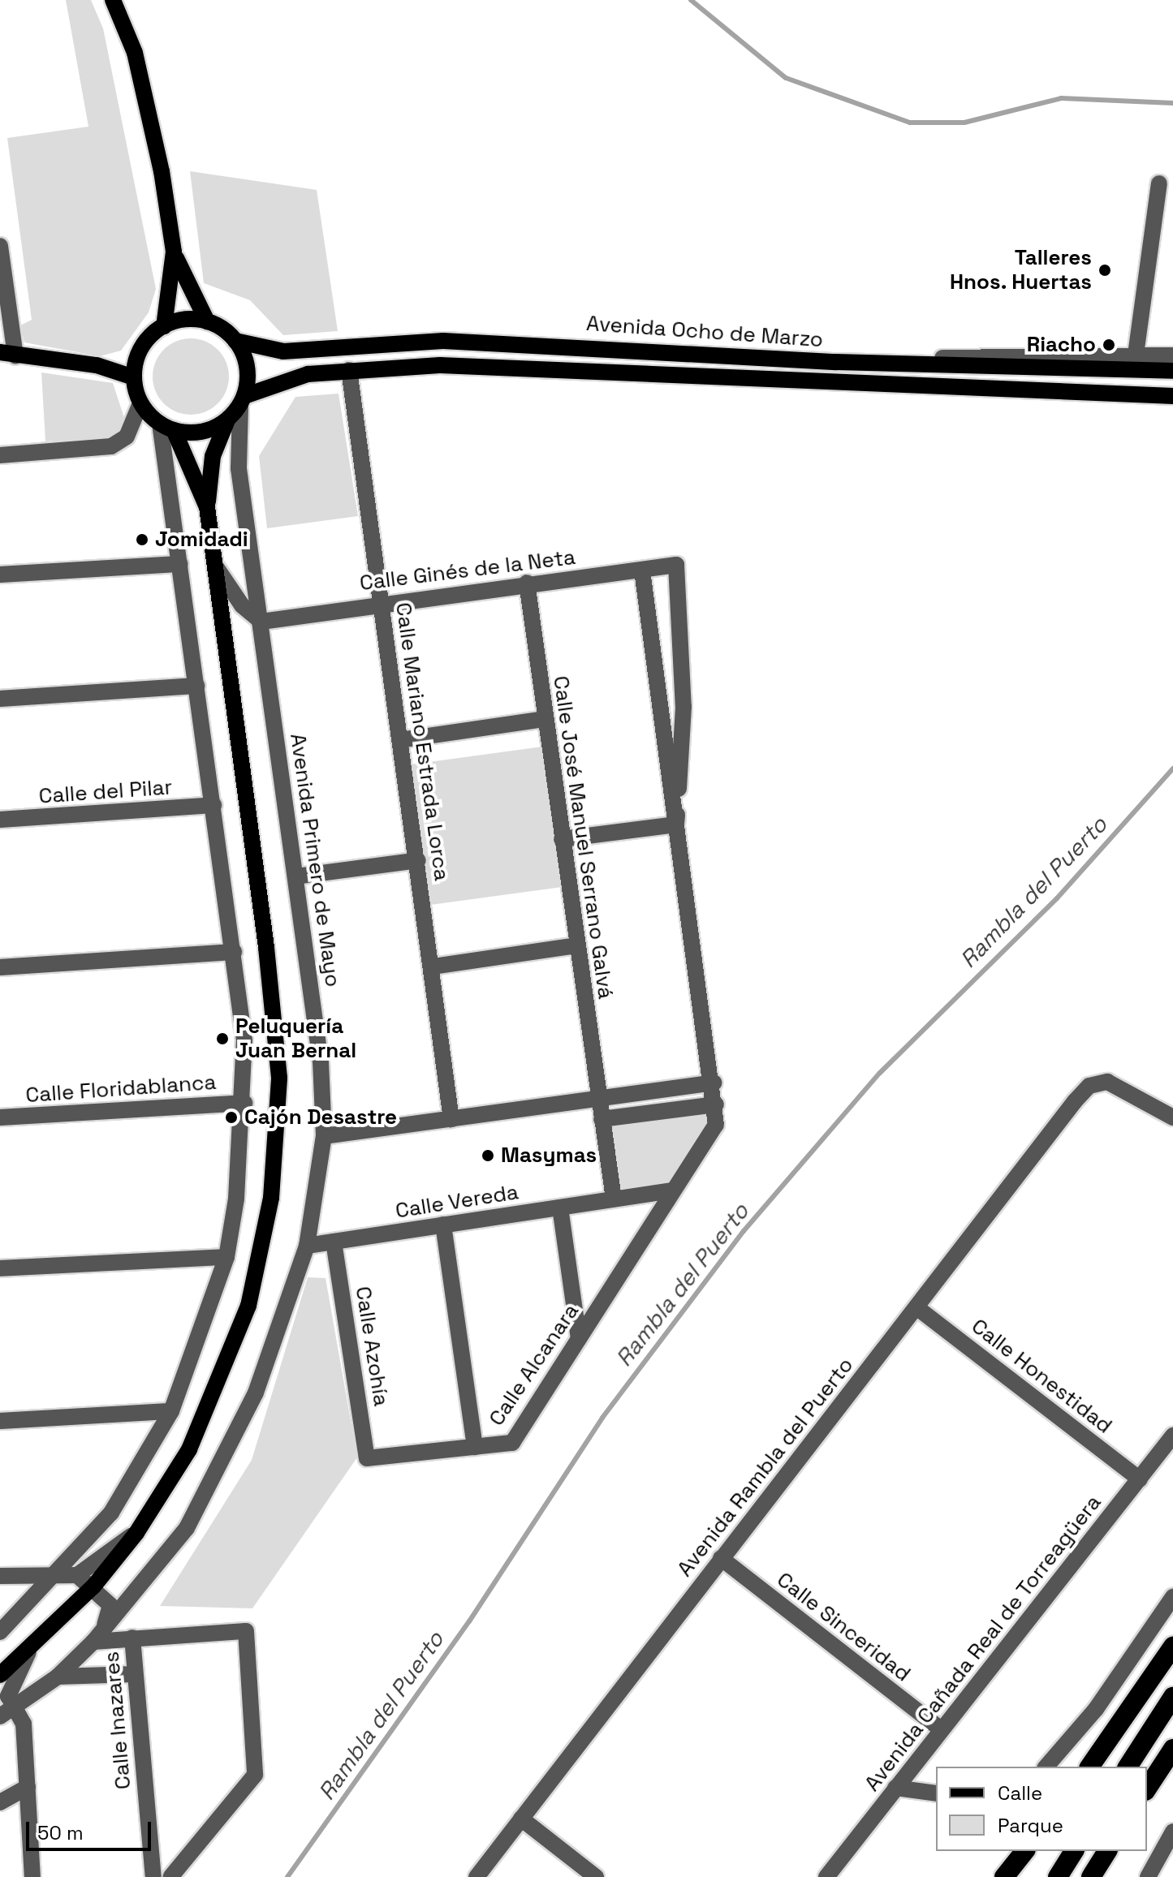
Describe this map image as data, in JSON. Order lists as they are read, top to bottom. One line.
{"streets":{"main road":["Avenida Ocho de Marzo"],"street":["Calle Ginés de la Neta","Calle Mariano Estrada Lorca","Calle del Pilar","Calle José Manuel Serrano Galvá","Avenida Primero de Mayo","Calle Floridablanca","Calle Vereda","Calle Azohía","Calle Alcanara","Calle Honestidad","Avenida Rambla del Puerto","Calle Sinceridad","Avenida Cañada Real de Torreagüera","Calle Inazares"]},"crossings":[["Avenida Ocho de Marzo","Calle Mariano Estrada Lorca"],["Avenida Ocho de Marzo","Avenida Primero de Mayo"],["Calle Ginés de la Neta","Calle Mariano Estrada Lorca"],["Calle Ginés de la Neta","Calle José Manuel Serrano Galvá"],["Calle Ginés de la Neta","Avenida Primero de Mayo"],["Calle Ginés de la Neta","Calle Alcanara"],["Calle José Manuel Serrano Galvá","Calle Vereda"],["Avenida Primero de Mayo","Calle Vereda"],["Calle Vereda","Calle Azohía"],["Calle Vereda","Calle Alcanara"],["Calle Azohía","Calle Alcanara"],["Calle Honestidad","Avenida Rambla del Puerto"],["Calle Honestidad","Avenida Cañada Real de Torreagüera"],["Avenida Rambla del Puerto","Calle Sinceridad"],["Calle Sinceridad","Avenida Cañada Real de Torreagüera"]],"water":["Rambla del Puerto"],"places":["Talleres Hnos. Huertas","Riacho","Jomidadi","Peluquería Juan Bernal","Cajón Desastre","Masymas"],"legend":["Calle","Parque"],"scale_bar":"50 m"}
